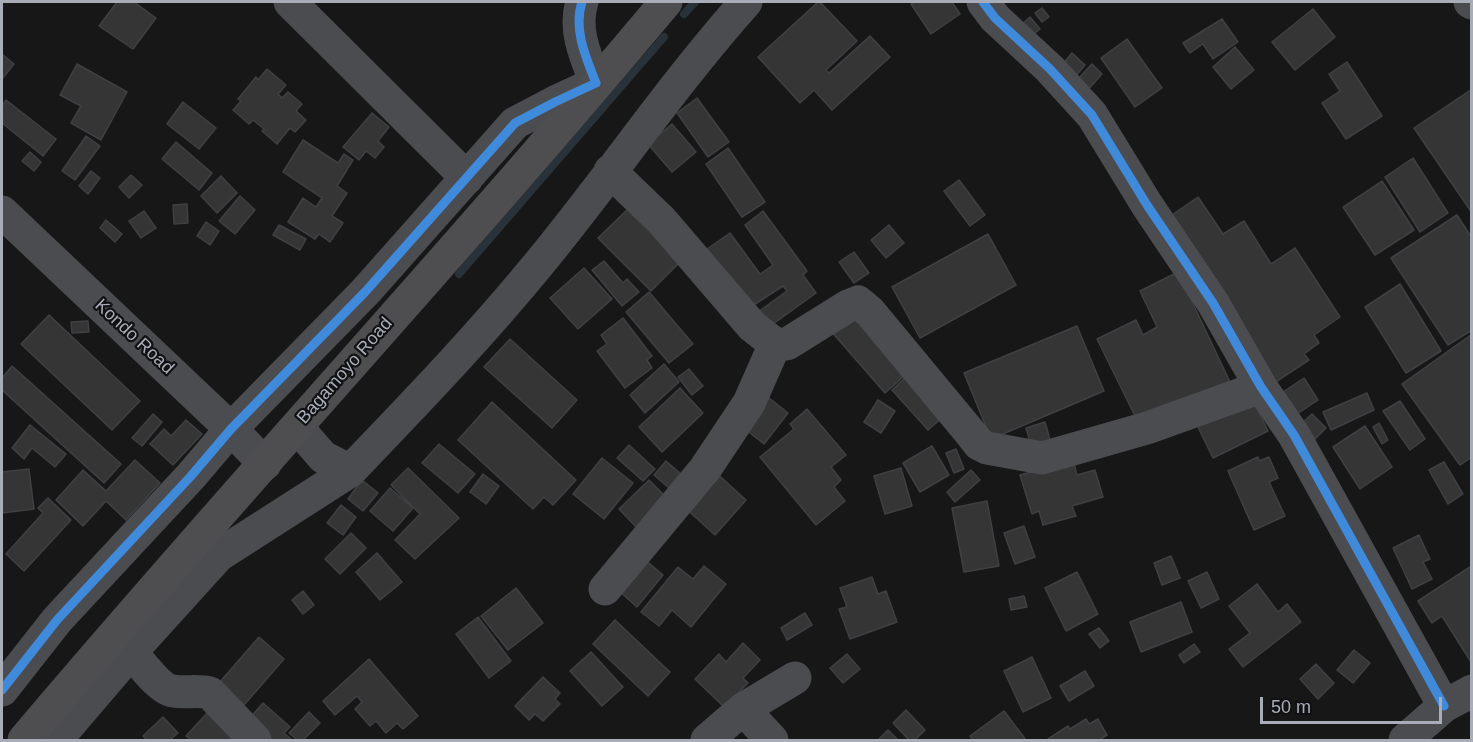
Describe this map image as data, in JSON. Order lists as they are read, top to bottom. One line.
{"streets":{"highway":["Bagamoyo Road"],"street":["Kondo Road"]},"crossings":[["Kondo Road","Bagamoyo Road"]],"scale_bar":"50 m"}
